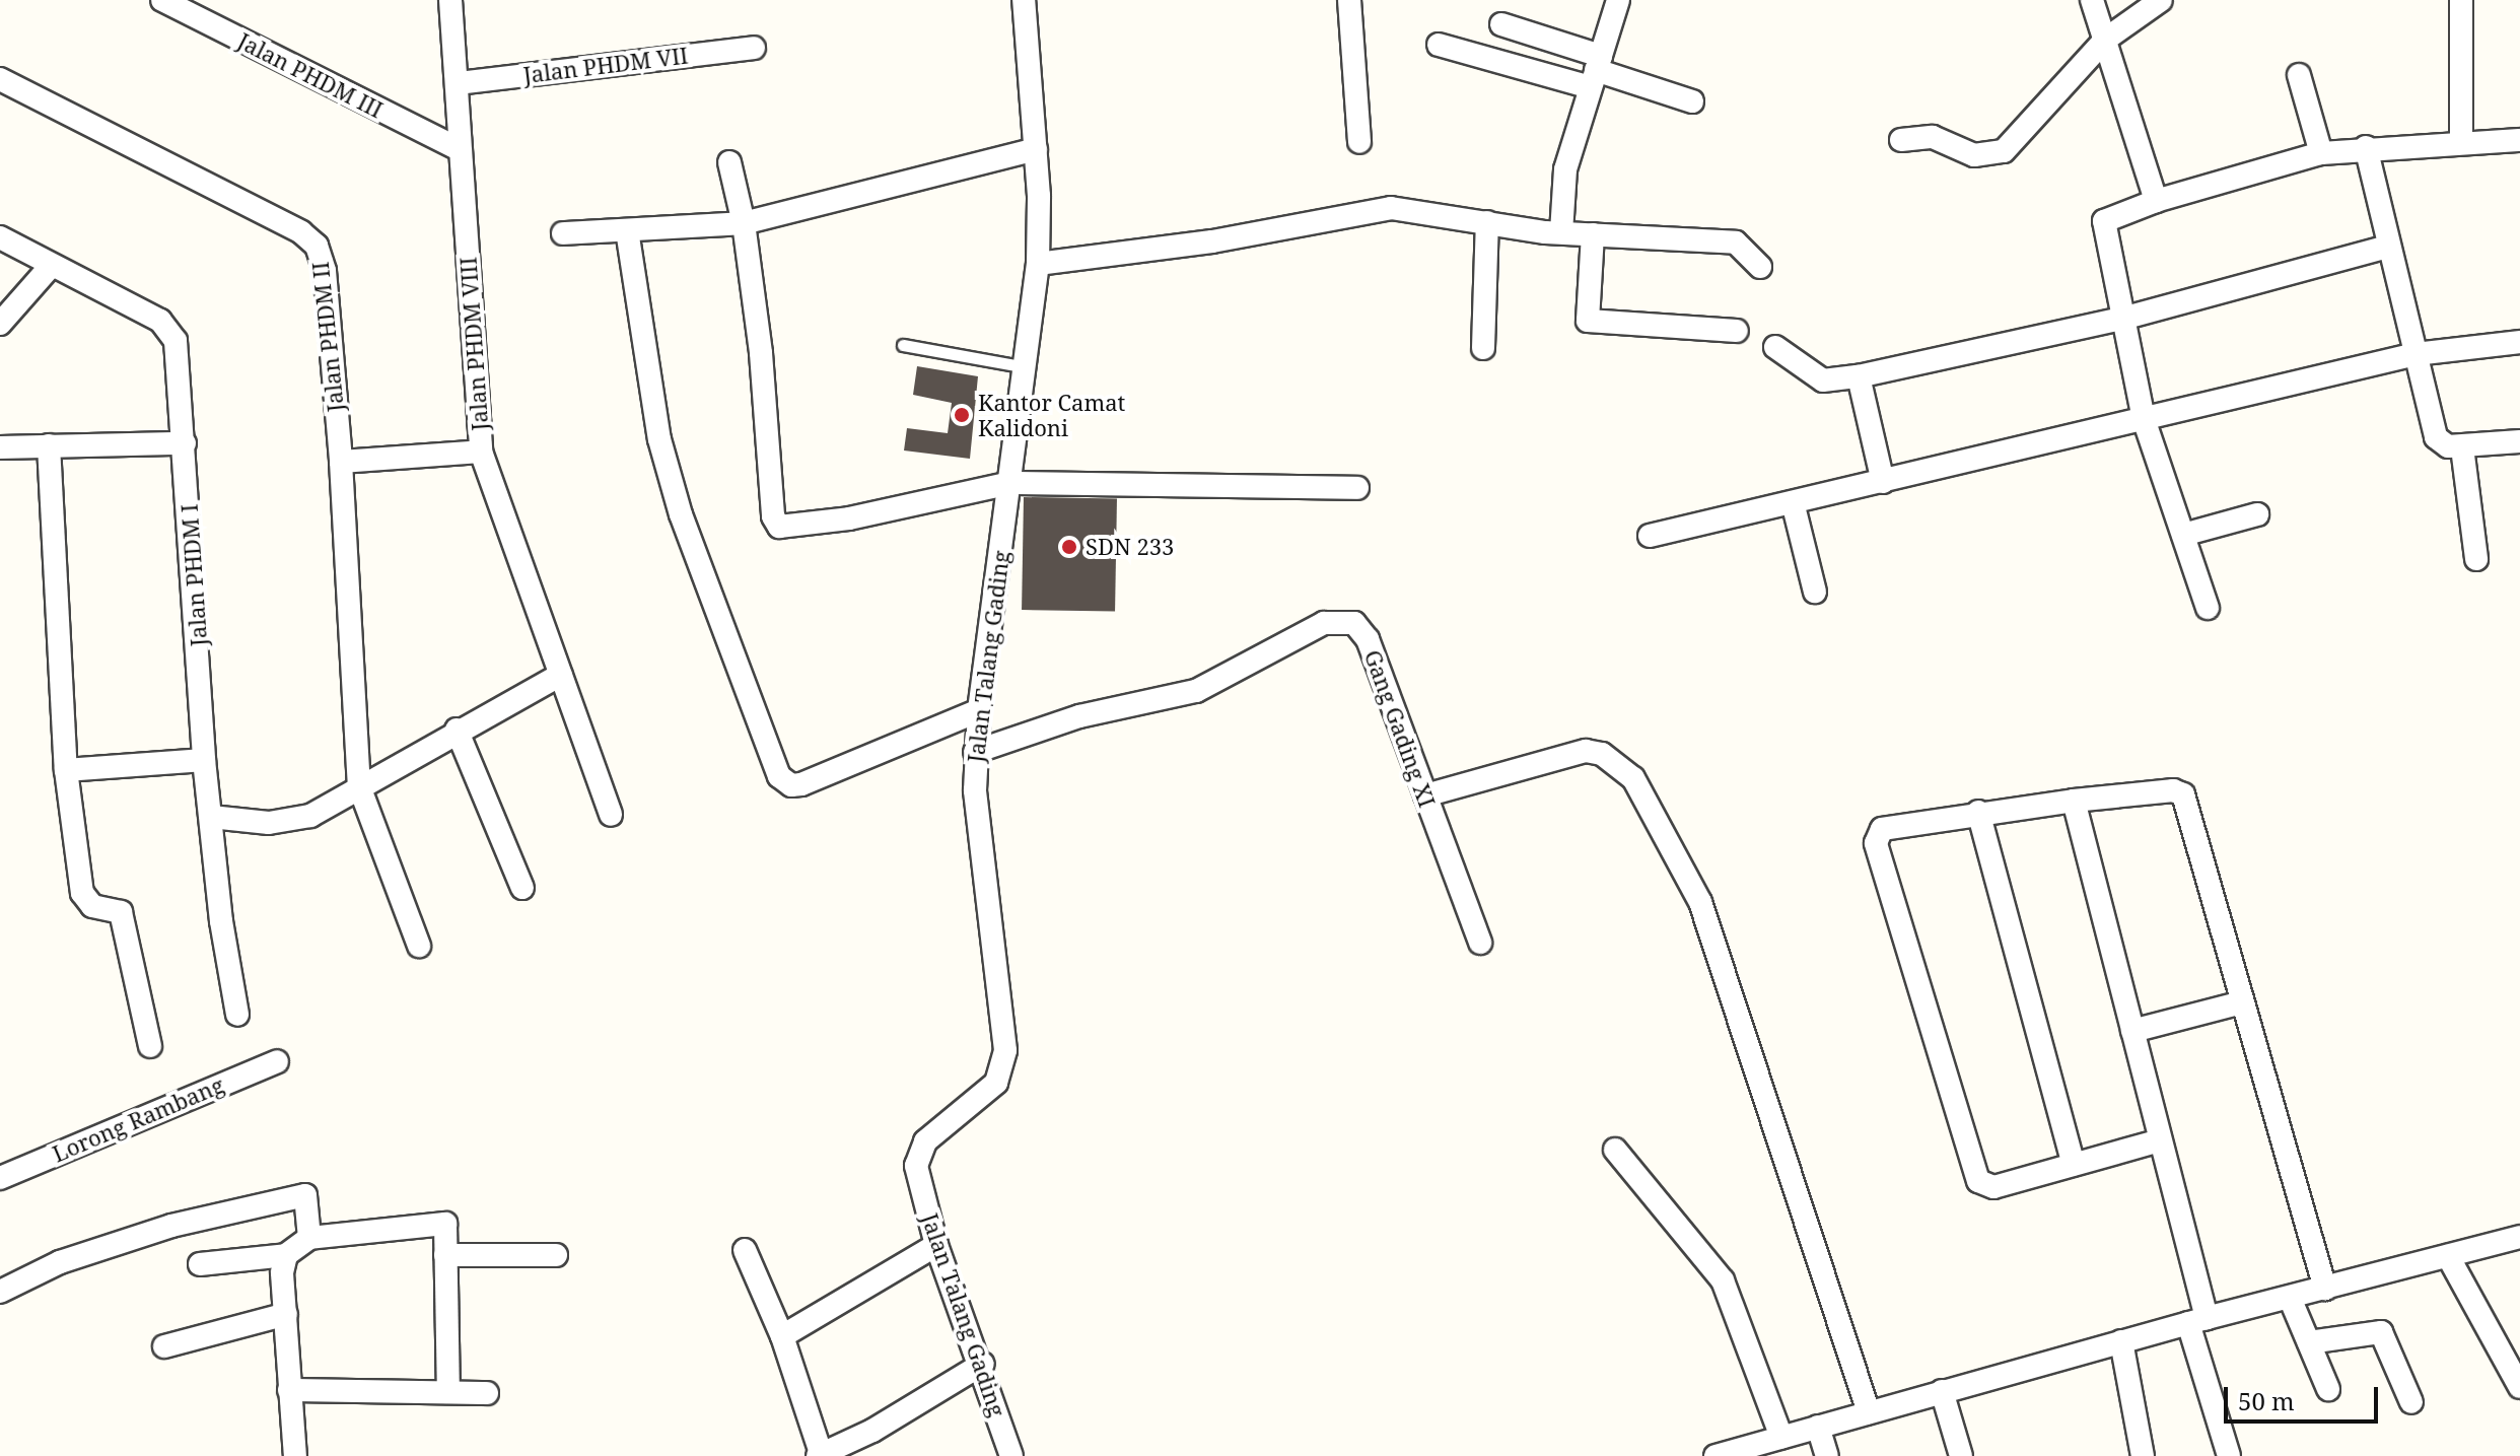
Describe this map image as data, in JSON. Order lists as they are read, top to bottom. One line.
{"streets":{"street":["Jalan PHDM VII","Jalan PHDM III","Jalan PHDM II","Jalan PHDM VIII","Jalan PHDM I","Jalan Talang Gading","Gang Gading XI","Lorong Rambang"]},"crossings":[["Jalan PHDM VII","Jalan PHDM VIII"],["Jalan PHDM III","Jalan PHDM VIII"],["Jalan Talang Gading","Gang Gading XI"]],"places":["Kantor Camat Kalidoni","SDN 233"],"scale_bar":"50 m"}
